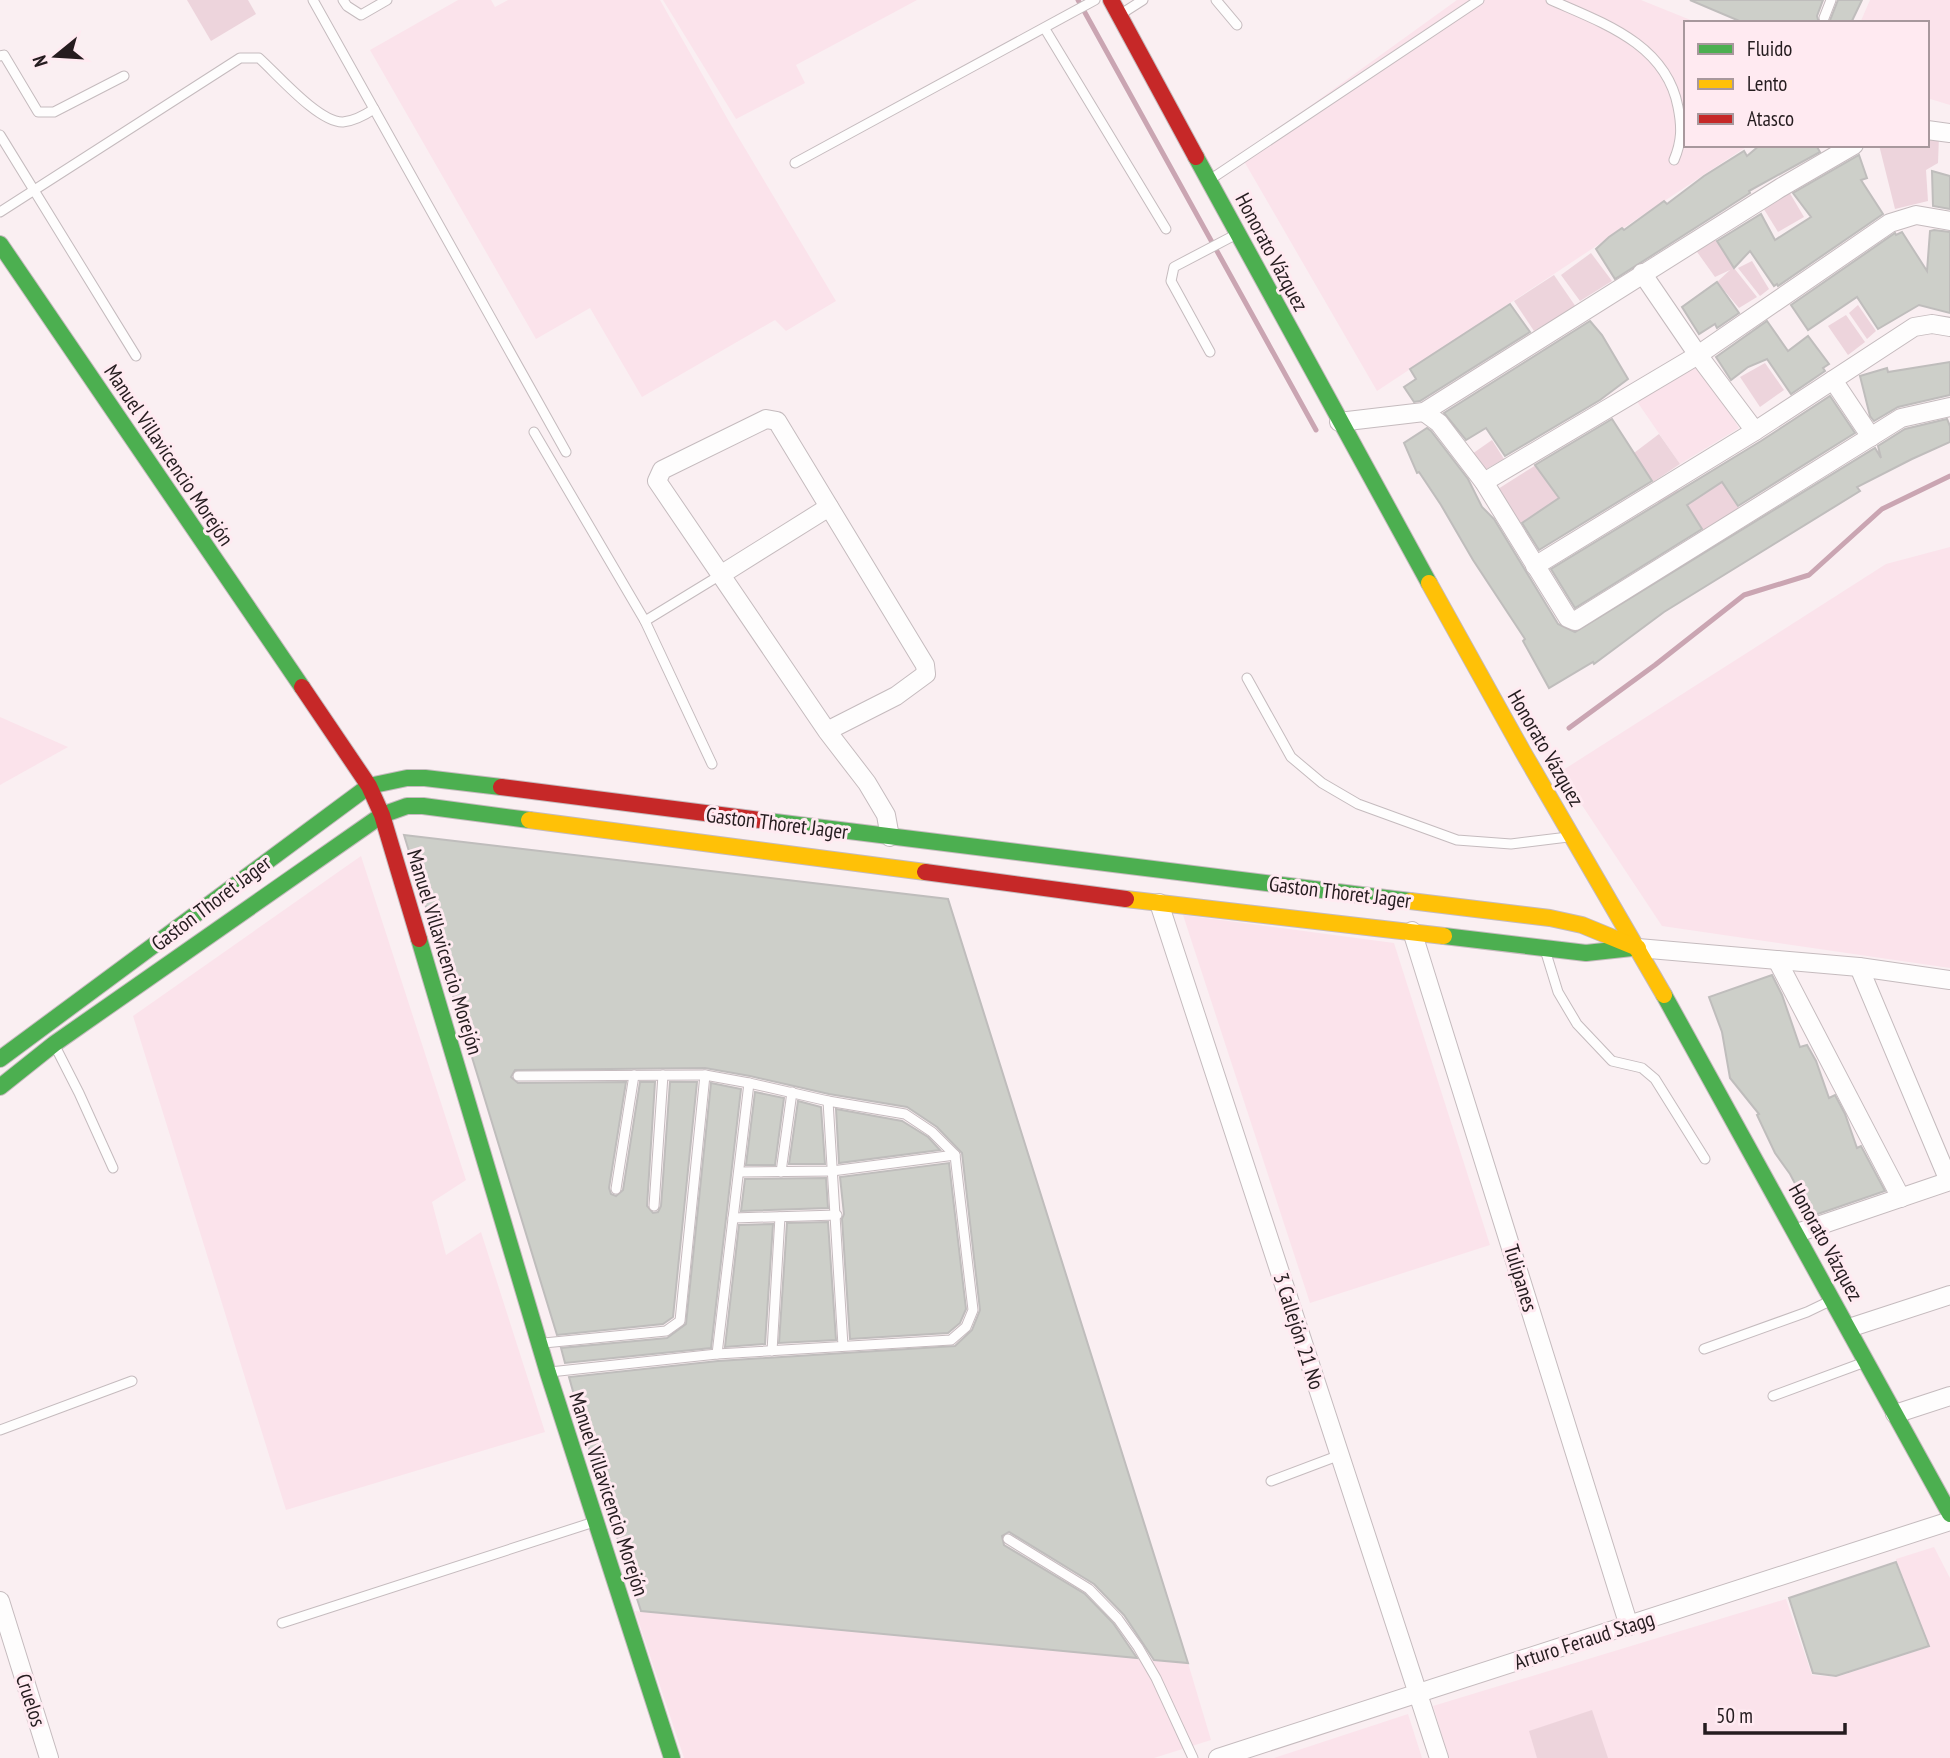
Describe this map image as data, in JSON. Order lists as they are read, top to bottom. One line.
{"streets":{"street":["Honorato Vázquez","Manuel Villavicencio Morejón","Gaston Thoret Jager","Tulipanes","3 Callejón 21 No","Arturo Feraud Stagg","Cruelos"]},"crossings":[["Honorato Vázquez","Gaston Thoret Jager"],["Manuel Villavicencio Morejón","Gaston Thoret Jager"],["Gaston Thoret Jager","Tulipanes"],["Gaston Thoret Jager","3 Callejón 21 No"],["Tulipanes","Arturo Feraud Stagg"],["3 Callejón 21 No","Arturo Feraud Stagg"]],"legend":["Fluido","Lento","Atasco"],"scale_bar":"50 m","north":"left"}
